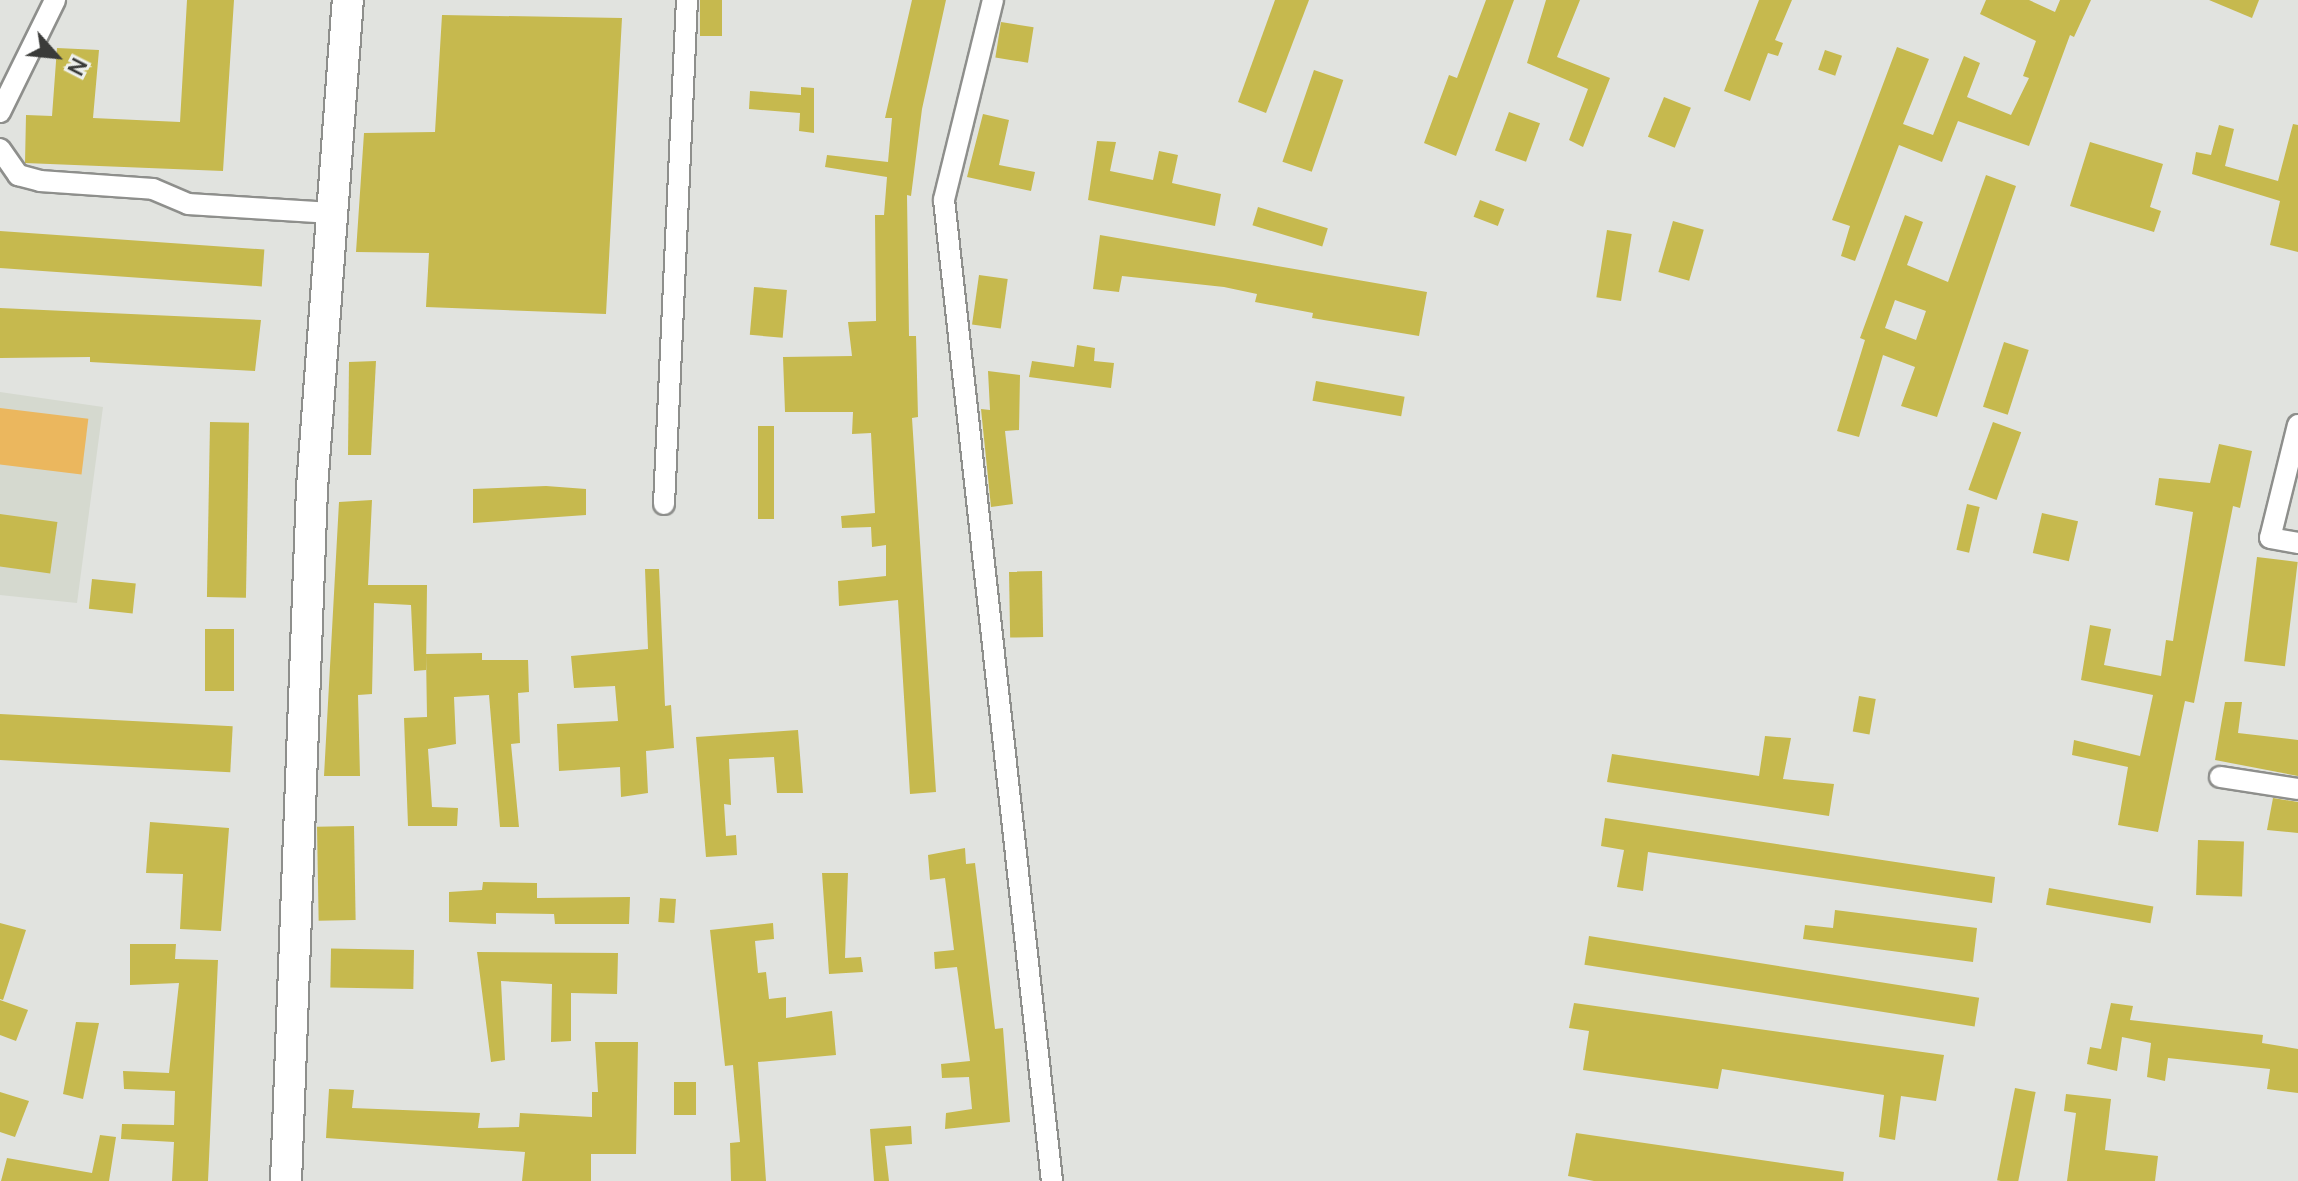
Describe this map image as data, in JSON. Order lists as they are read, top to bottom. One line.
{"north":"bottom right"}
